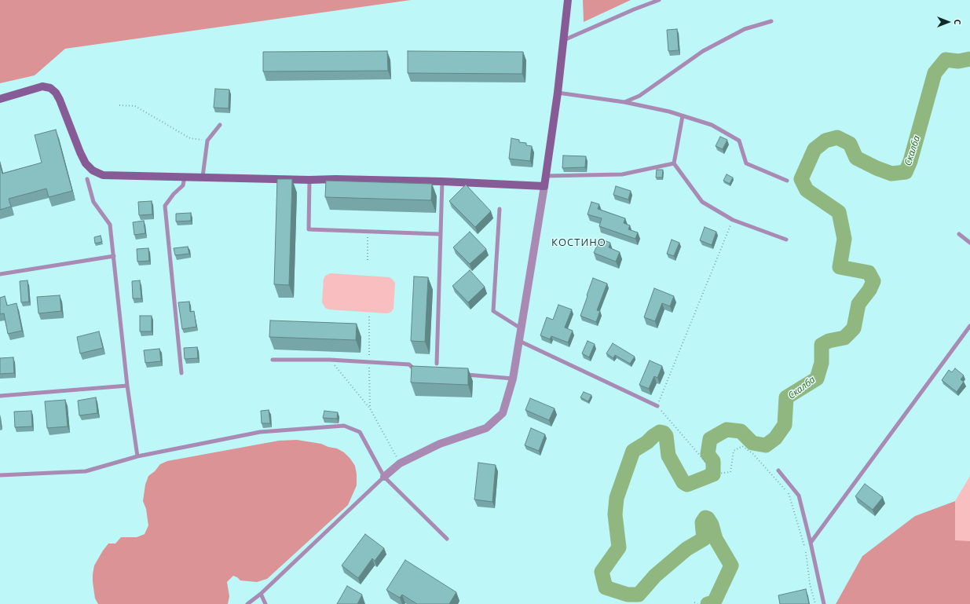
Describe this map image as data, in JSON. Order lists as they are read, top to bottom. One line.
{"districts":["КОСТИНО"],"water":["Скалба"],"north":"right"}
